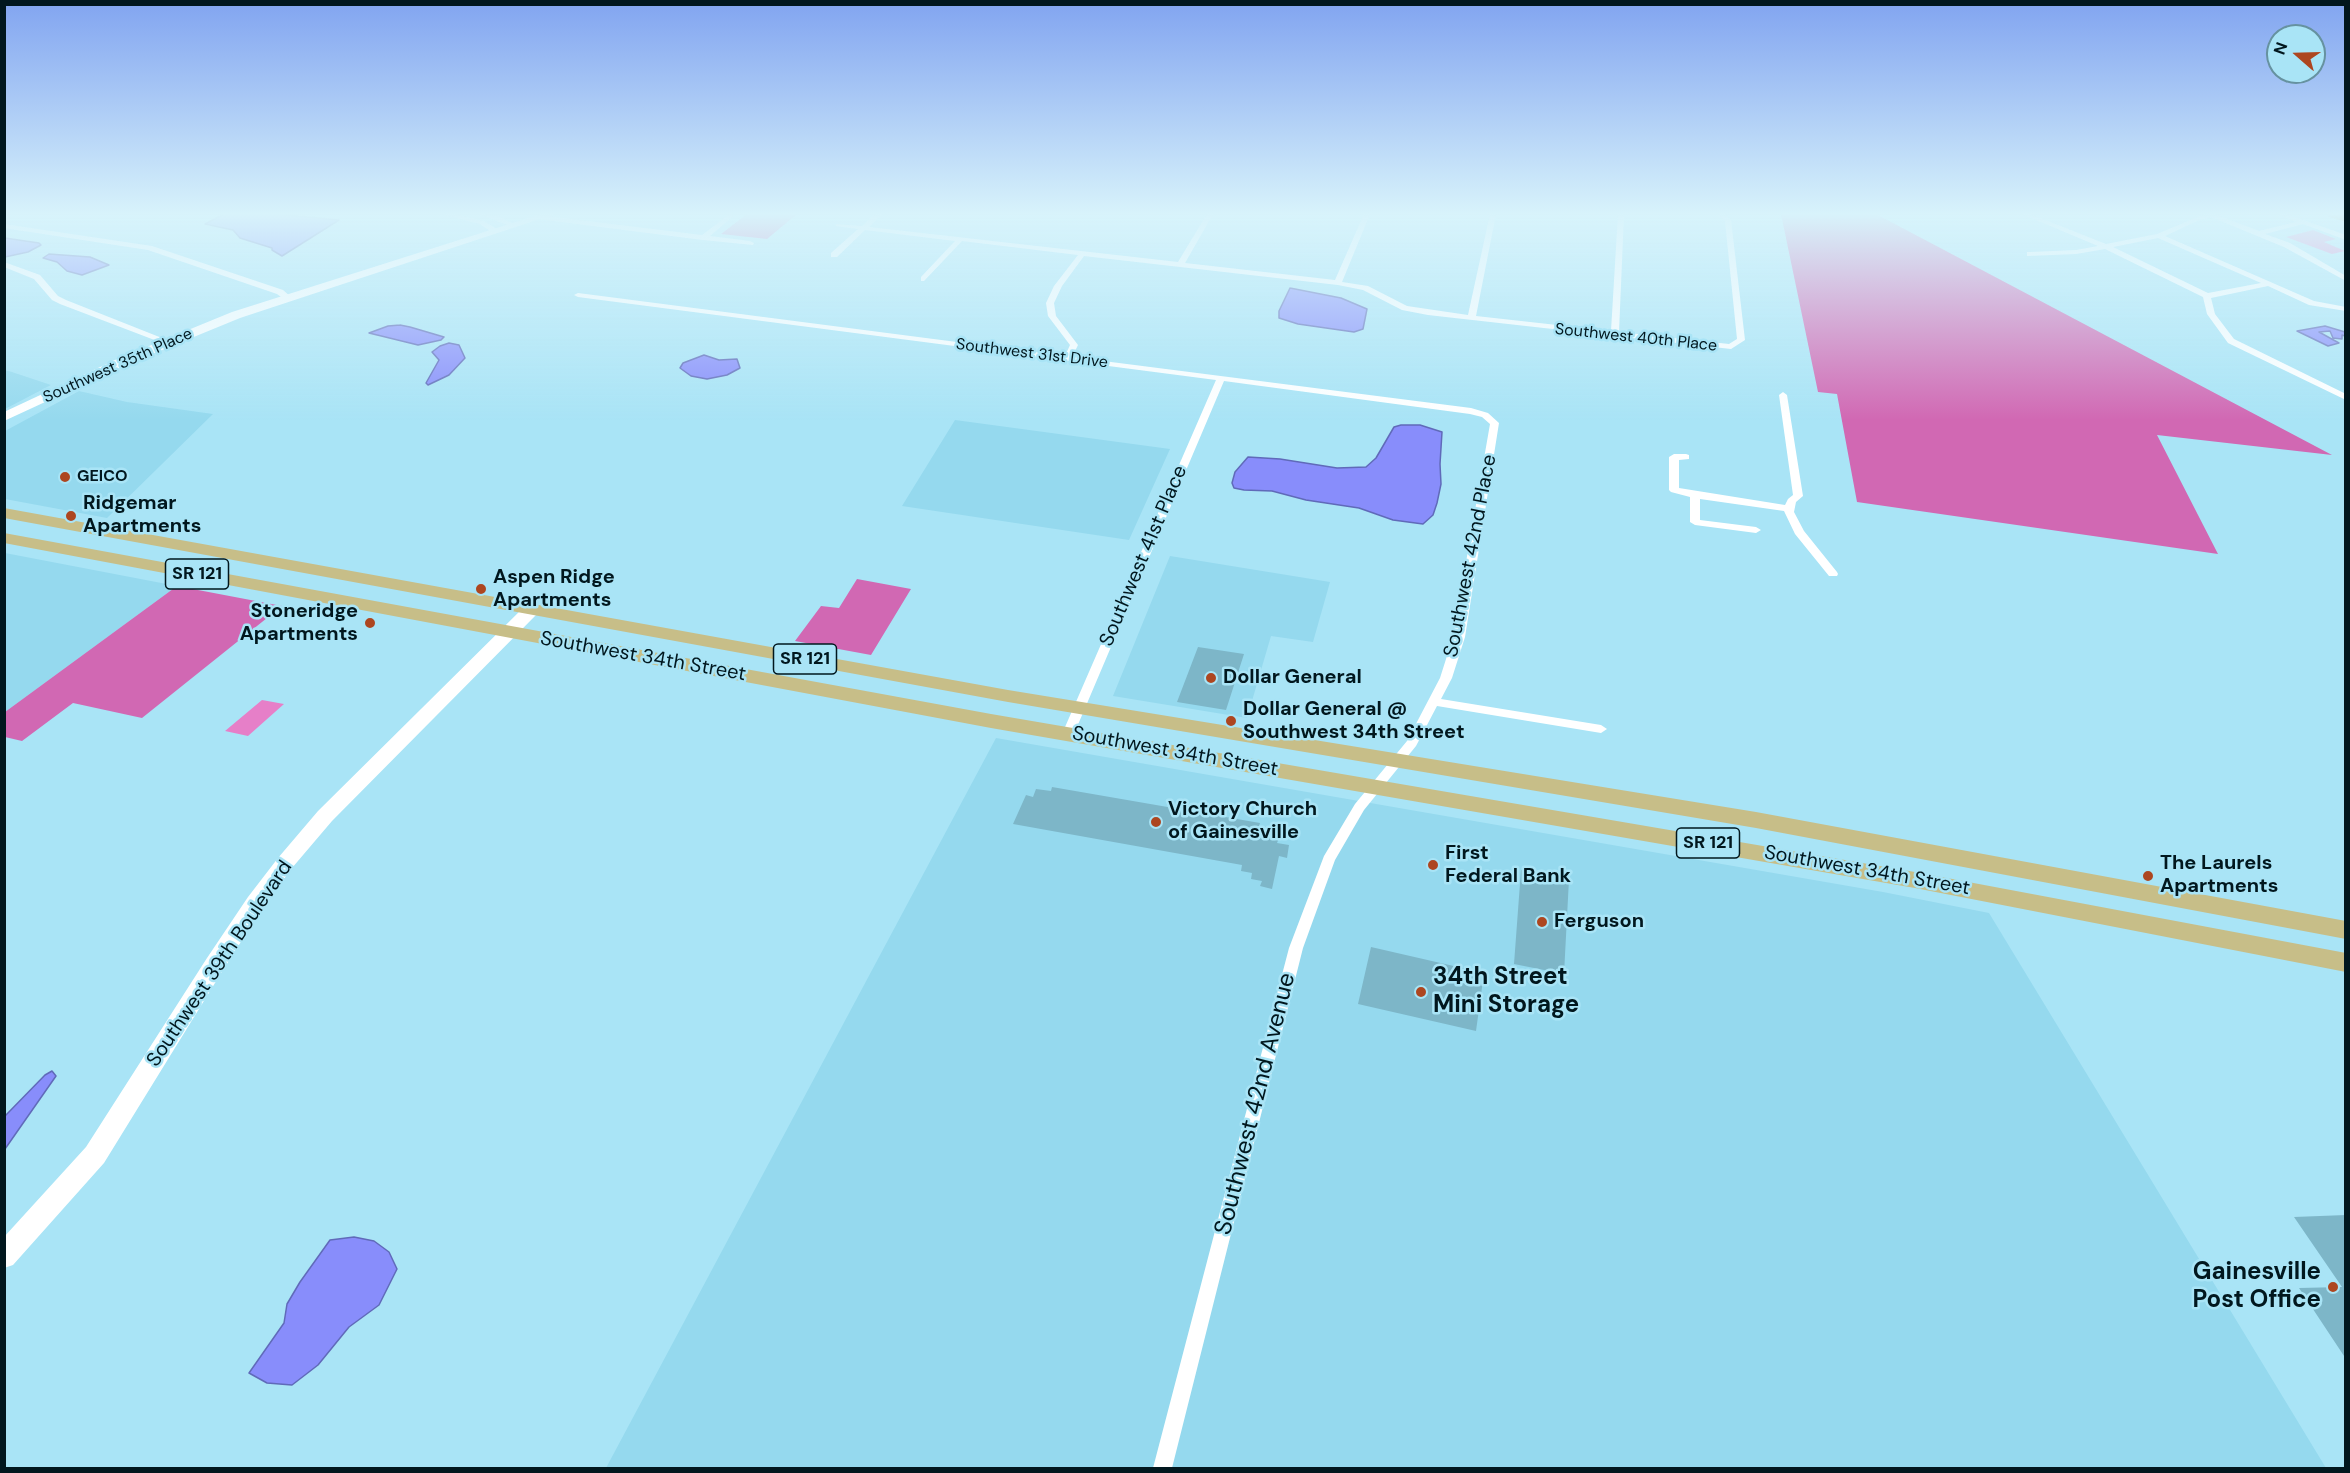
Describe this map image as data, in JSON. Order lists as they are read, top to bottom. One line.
{"streets":{"main road":["SR 121","Southwest 34th Street"],"street":["Southwest 40th Place","Southwest 31st Drive","Southwest 35th Place","Southwest 41st Place","Southwest 42nd Place","Southwest 39th Boulevard","Southwest 42nd Avenue"]},"crossings":[["Southwest 31st Drive","Southwest 41st Place"],["Southwest 31st Drive","Southwest 42nd Place"],["Southwest 41st Place","Southwest 34th Street"],["Southwest 42nd Place","Southwest 34th Street"],["Southwest 42nd Place","Southwest 42nd Avenue"],["Southwest 34th Street","Southwest 39th Boulevard"],["Southwest 34th Street","Southwest 42nd Avenue"]],"places":["GEICO","Ridgemar Apartments","Aspen Ridge Apartments","Stoneridge Apartments","Dollar General","Dollar General @ Southwest 34th Street","Victory Church of Gainesville","First Federal Bank","The Laurels Apartments","Ferguson","34th Street Mini Storage","Gainesville Post Office"],"north":"left"}
